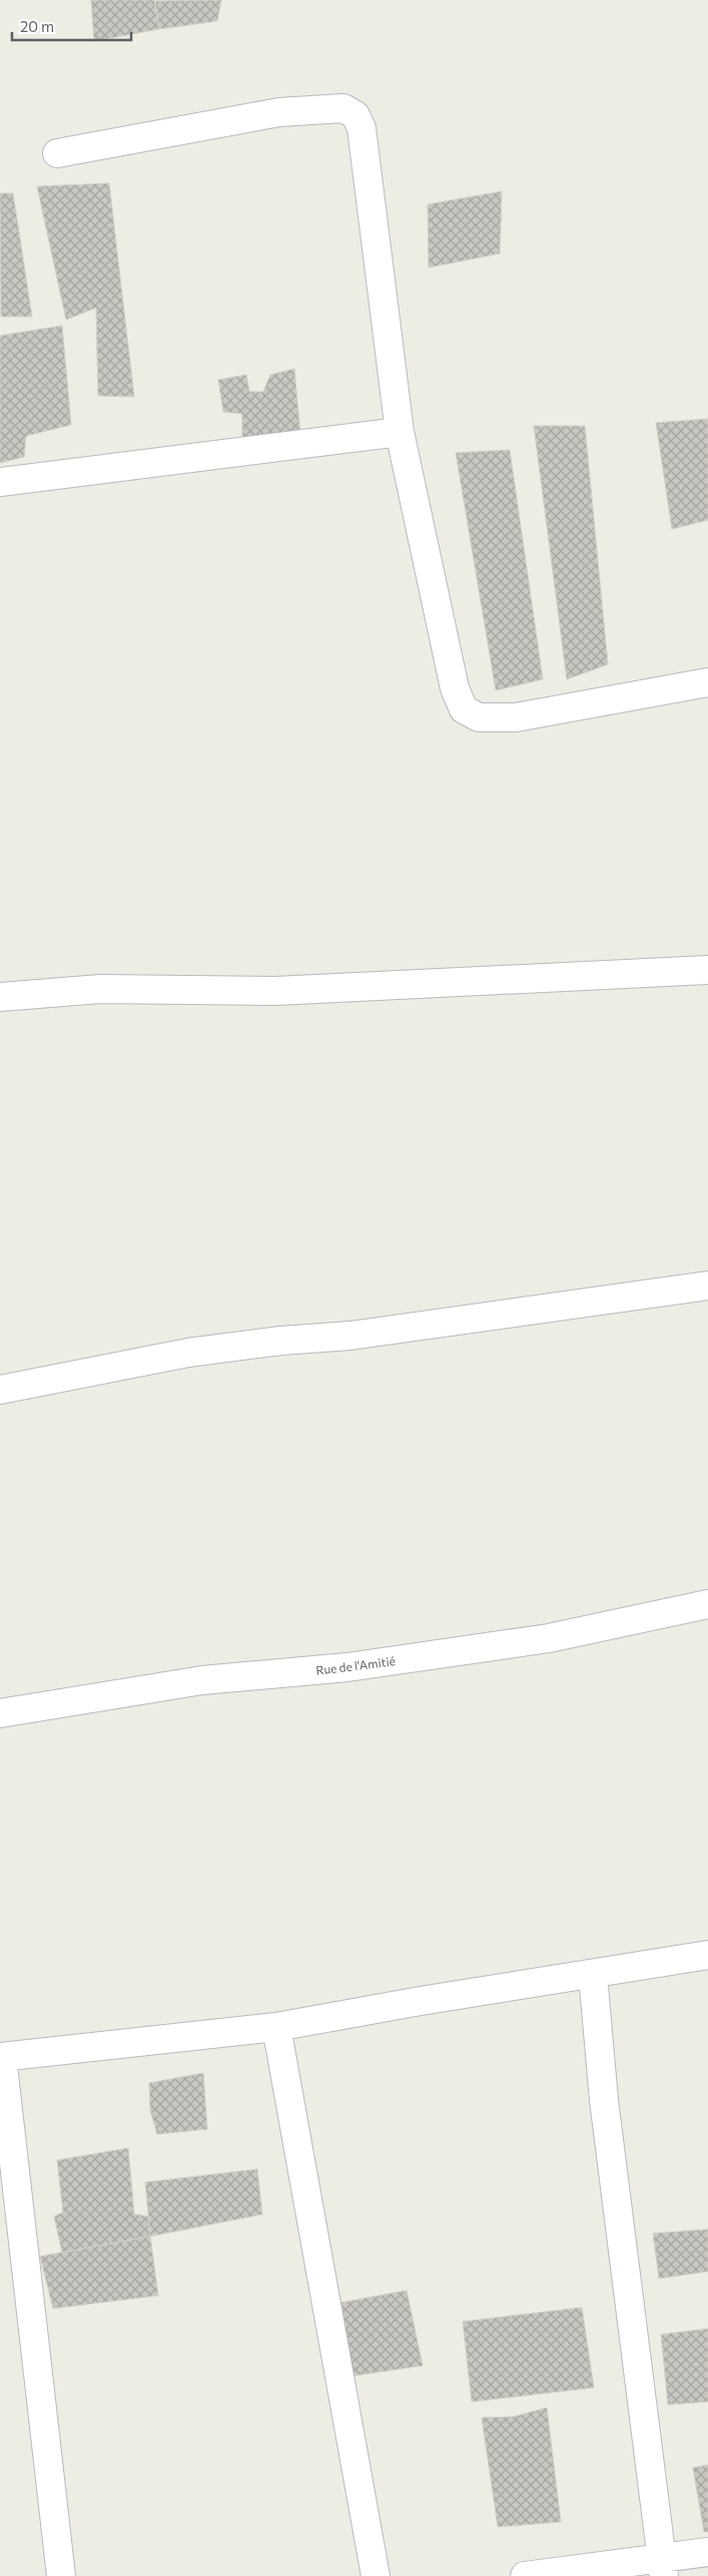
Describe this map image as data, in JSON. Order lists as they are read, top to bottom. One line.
{"streets":{"street":["Rue de l'Amitié"]},"scale_bar":"20 m"}
